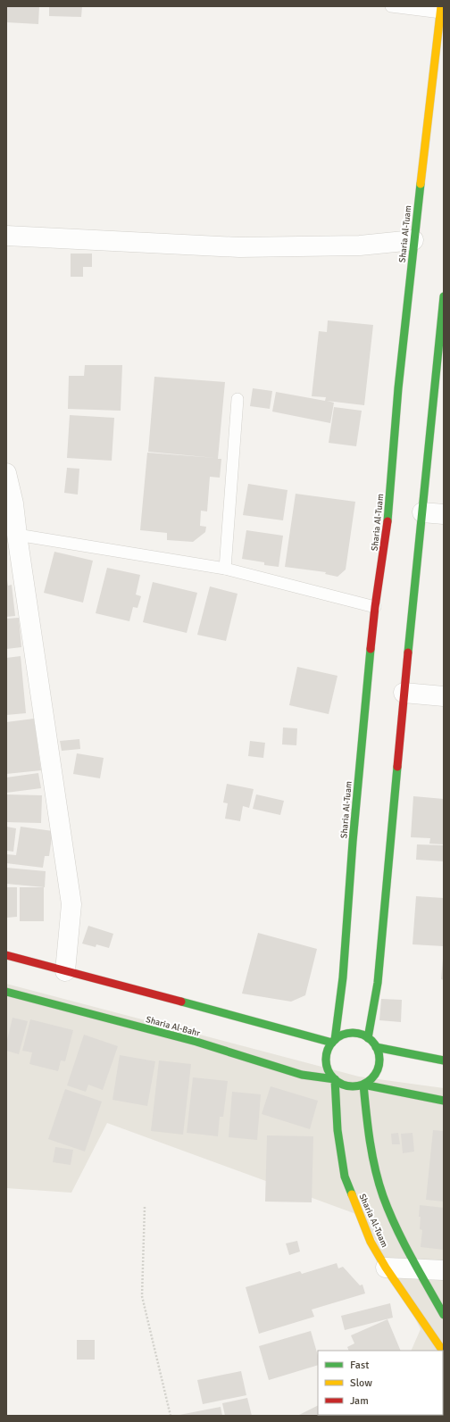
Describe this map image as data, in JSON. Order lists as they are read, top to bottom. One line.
{"streets":{"main road":["Sharia Al-Tuam","Sharia Al-Bahr"]},"crossings":[["Sharia Al-Tuam","Sharia Al-Bahr"]],"legend":["Fast","Slow","Jam"]}
